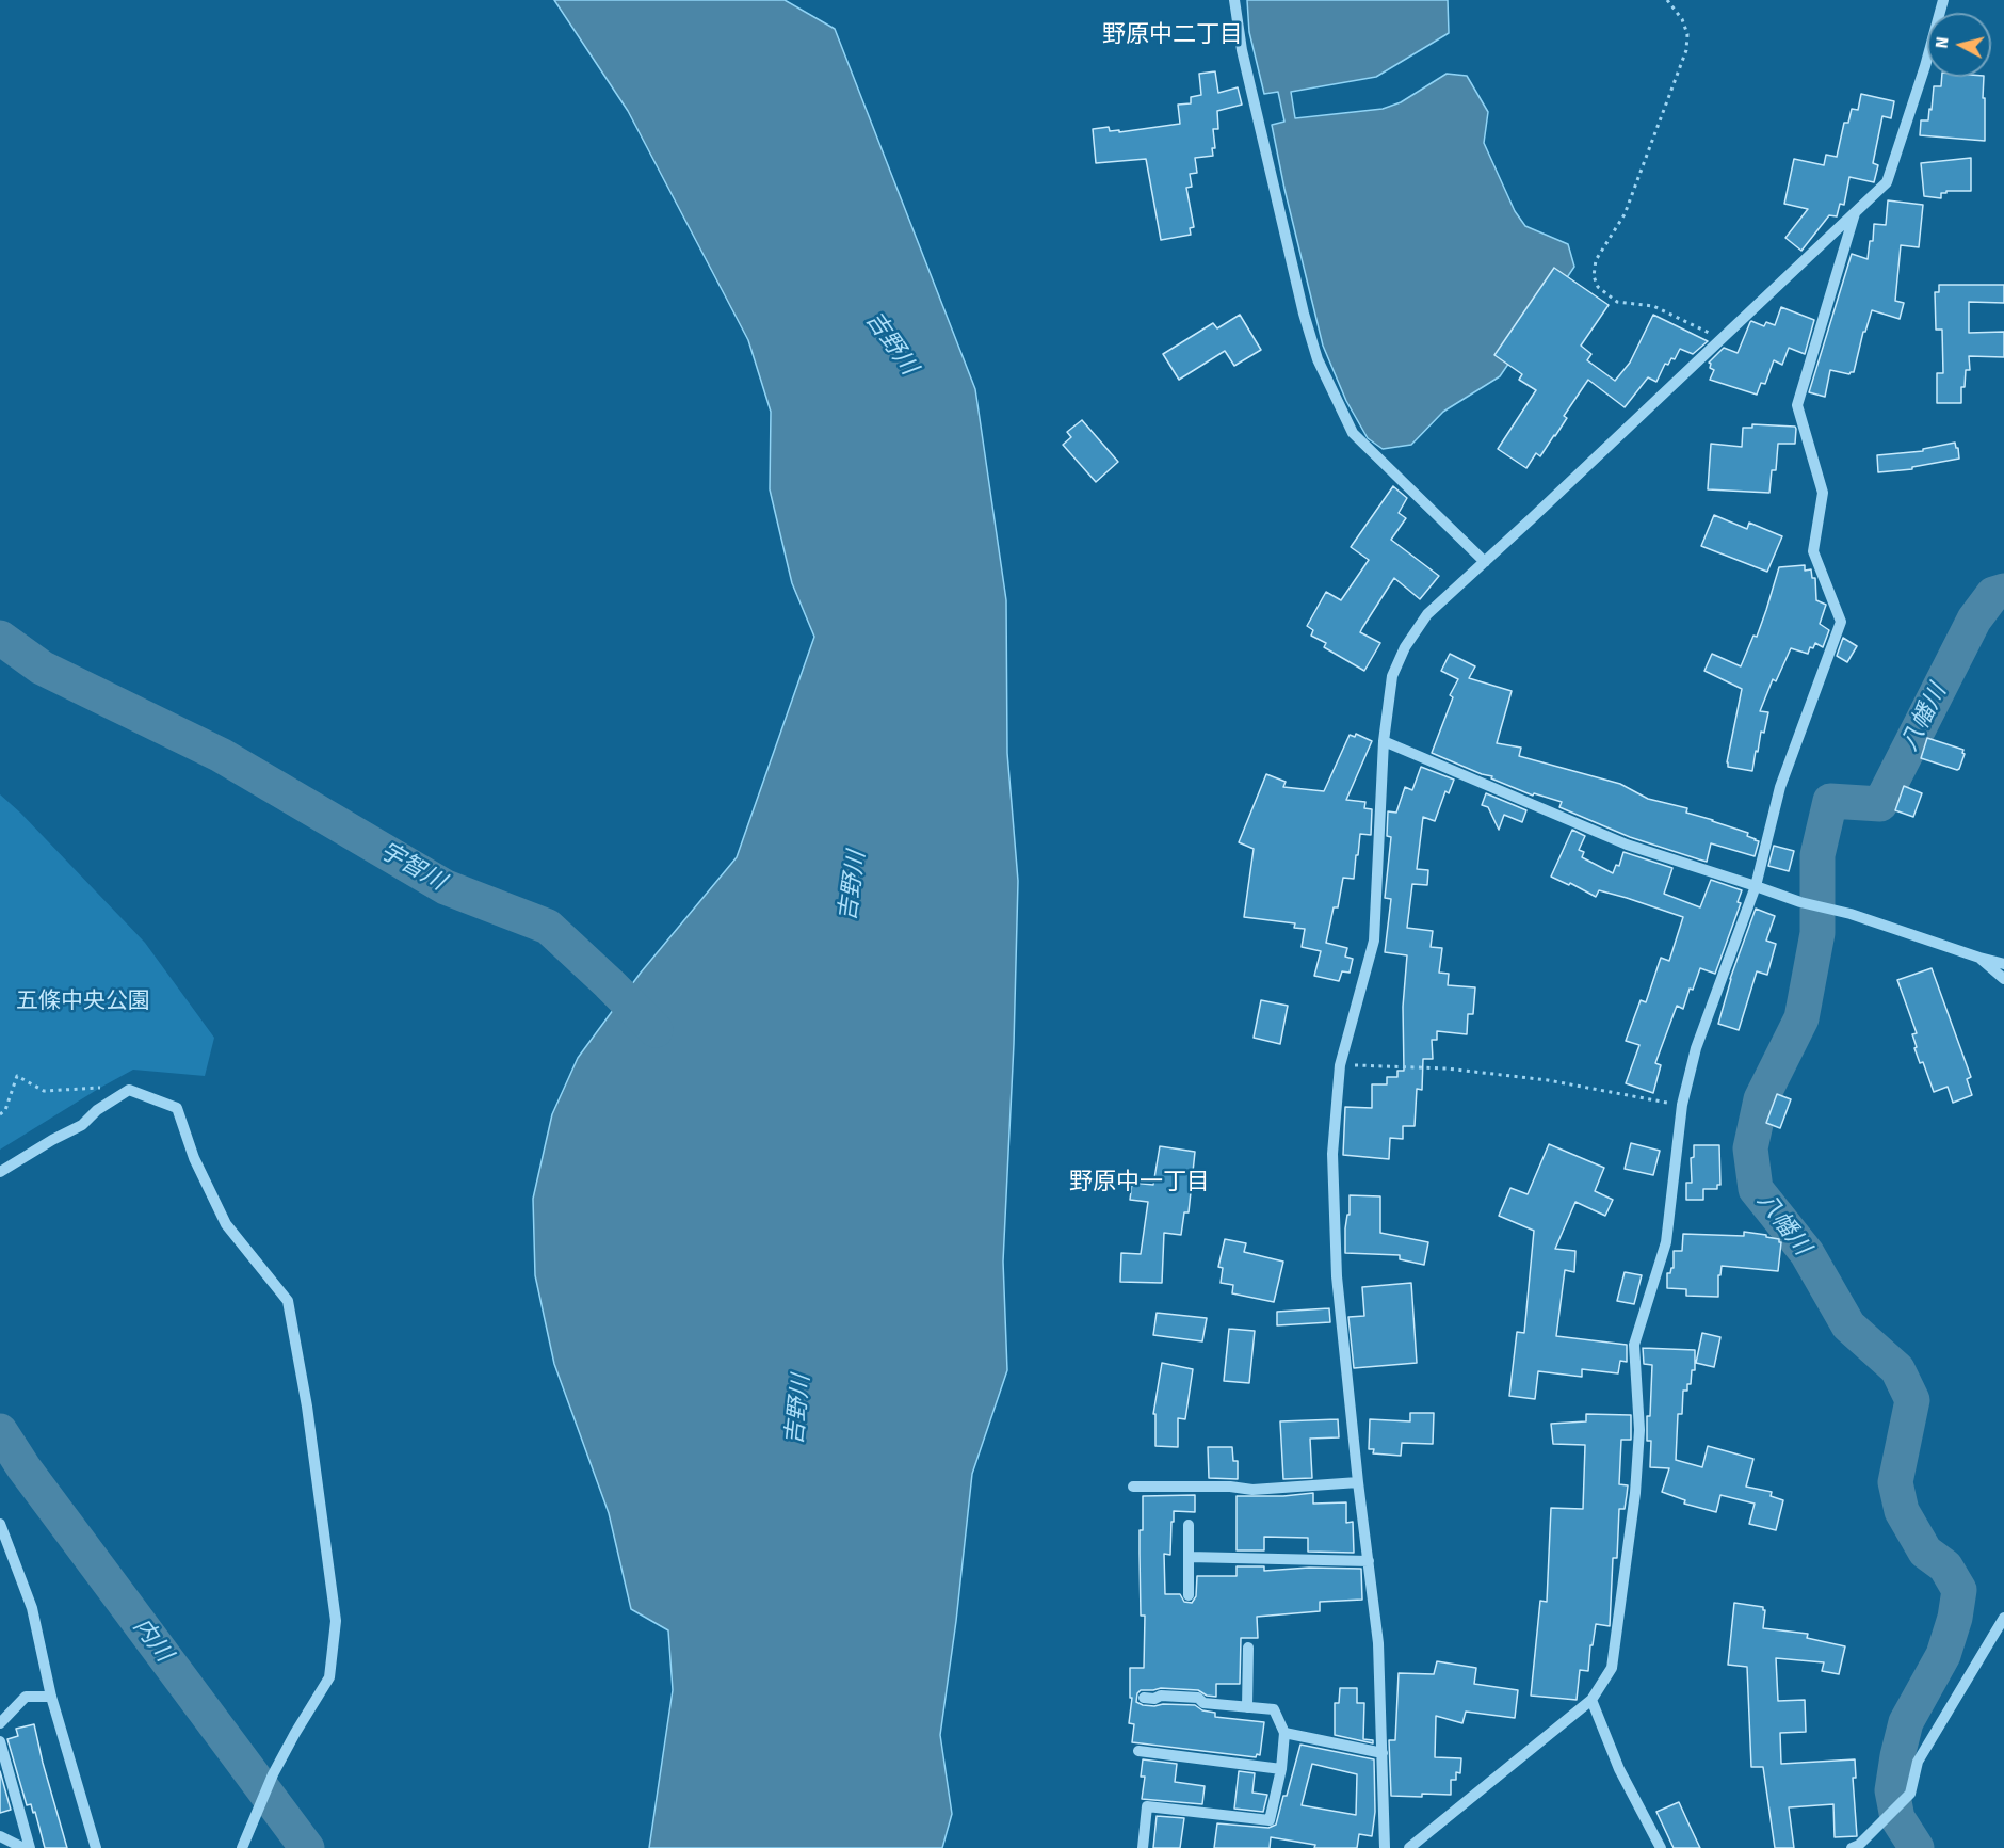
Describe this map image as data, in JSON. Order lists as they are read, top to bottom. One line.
{"districts":["野原中二丁目","野原中一丁目"],"water":["吉野川","八幡川","宇智川","内川"],"parks":["五條中央公園"],"north":"left"}
